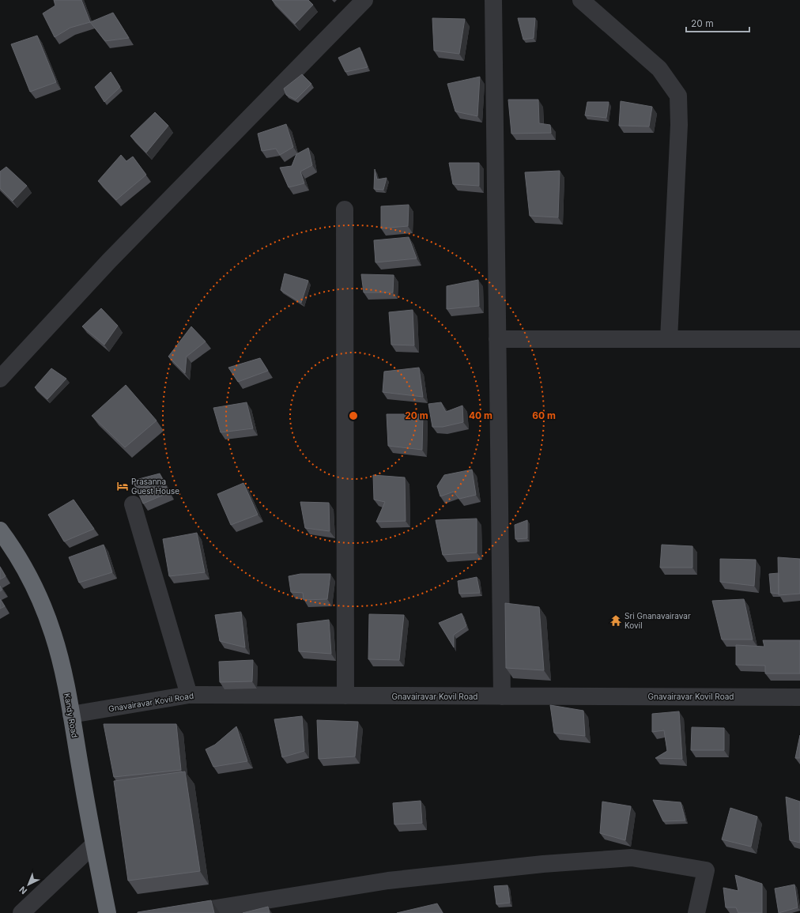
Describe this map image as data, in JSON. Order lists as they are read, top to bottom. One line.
{"streets":{"highway":["Kandy Road"],"street":["Gnavairavar Kovil Road"]},"crossings":[["Gnavairavar Kovil Road","Kandy Road"]],"places":{"hotel":["Prasanna Guest House"],"temple":["Sri Gnanavairavar Kovil"]},"scale_bar":"20 m","north":"bottom left","rings":["20 m","40 m","60 m"]}
